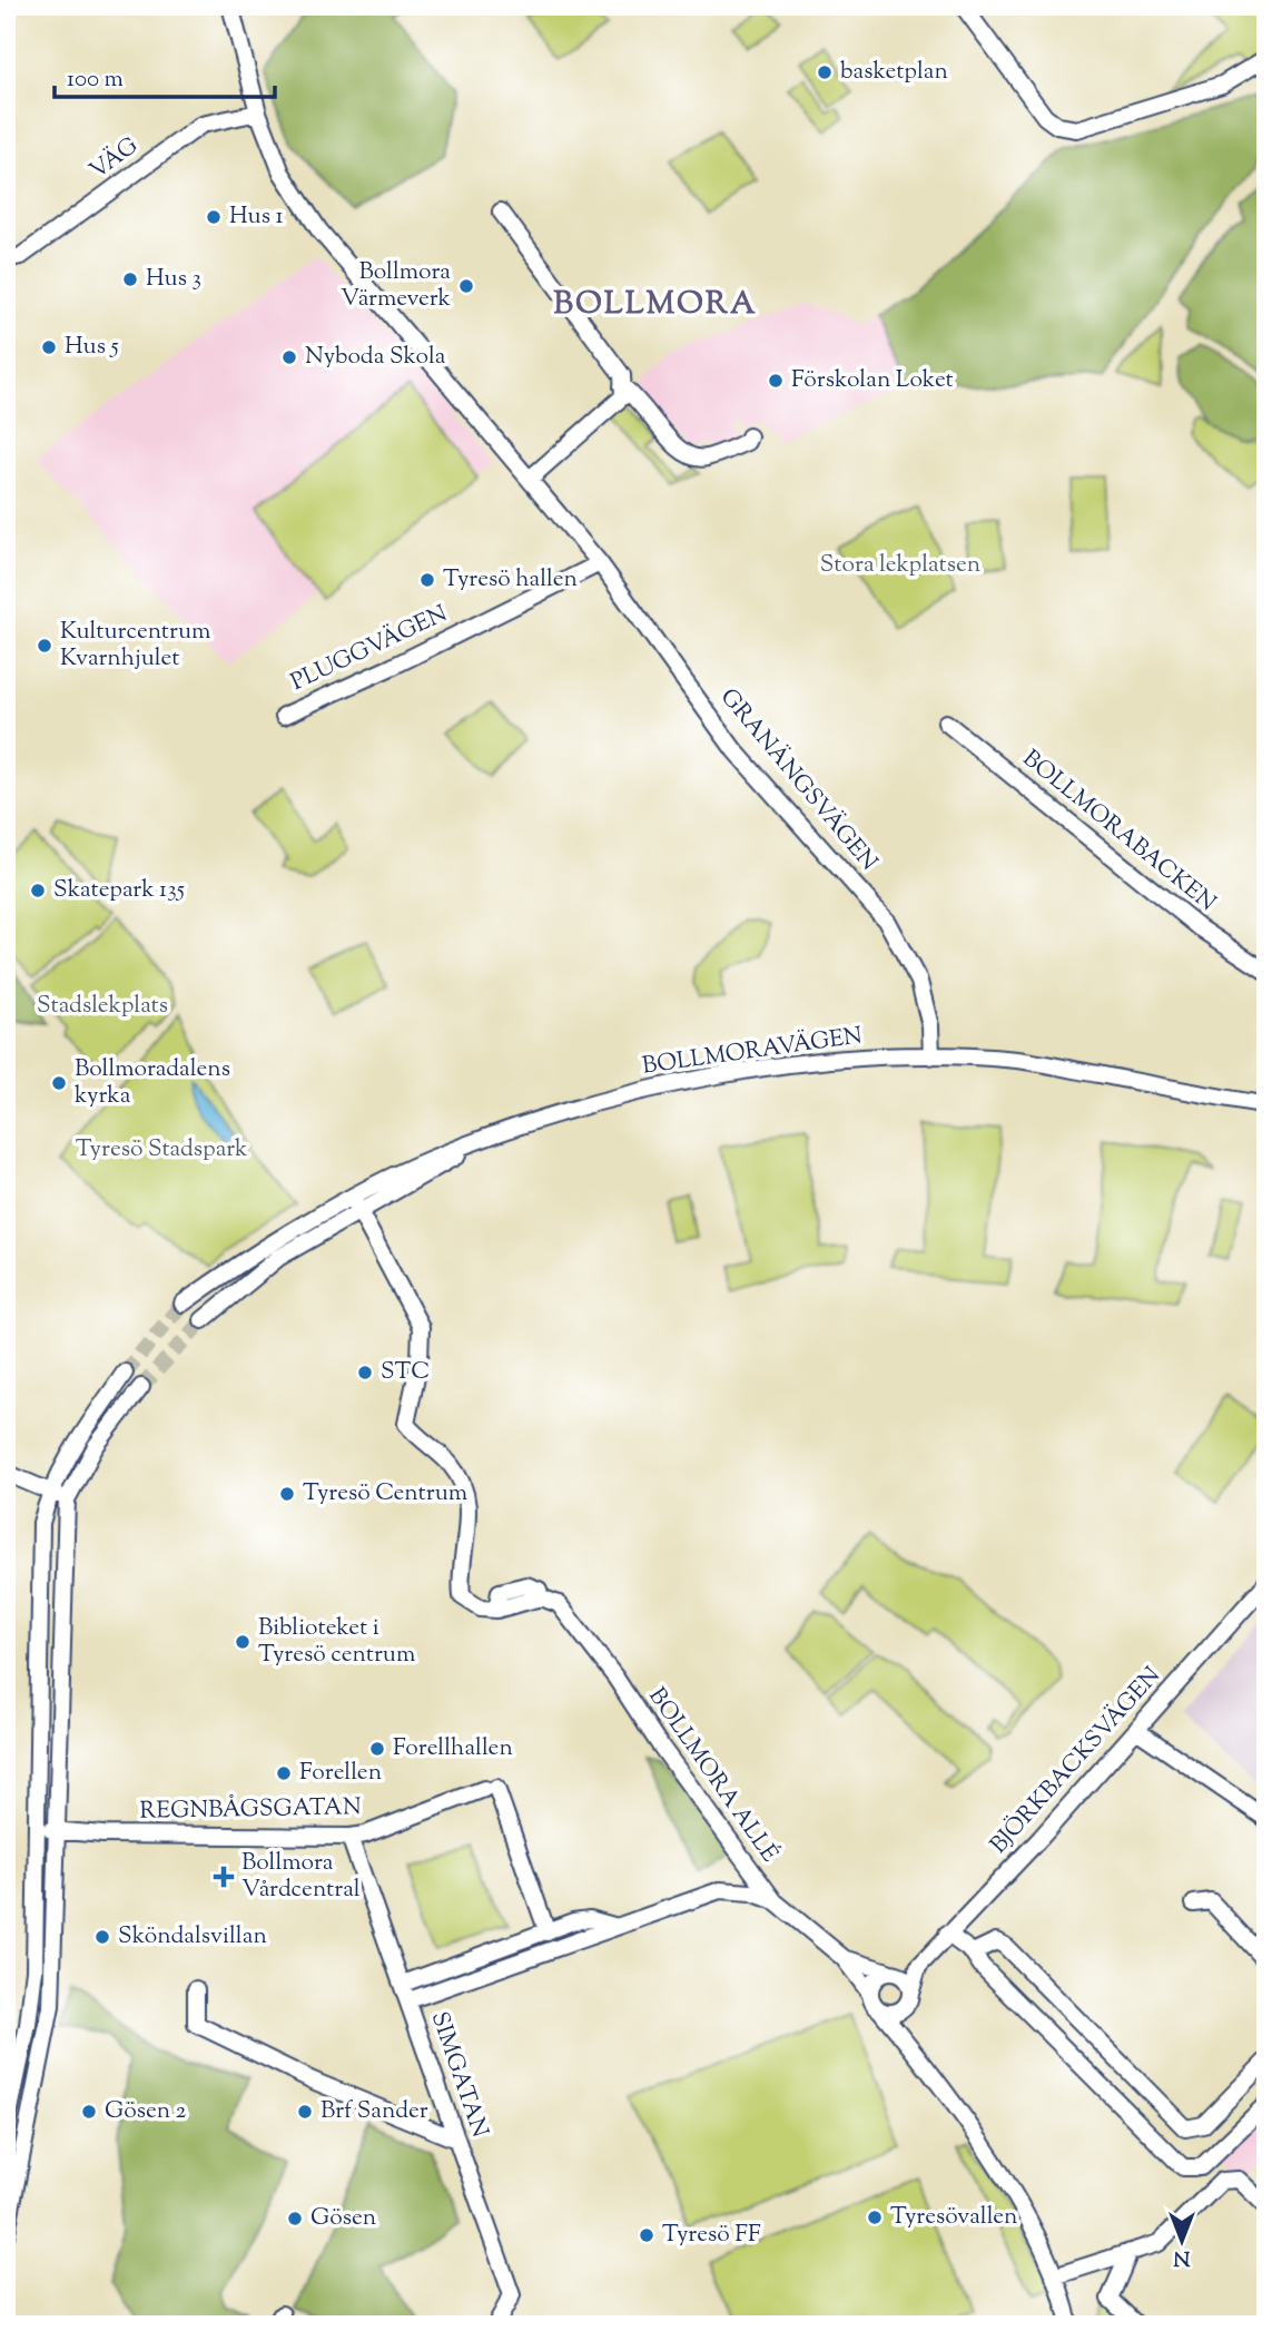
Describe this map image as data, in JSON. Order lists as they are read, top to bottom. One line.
{"streets":{"street":["VÄG","PLUGGVÄGEN","GRANÄNGSVÄGEN","BOLLMORABACKEN","BOLLMORAVÄGEN","BJÖRKBACKSVÄGEN","BOLLMORA ALLÉ","REGNBÅGSGATAN","SIMGATAN"]},"crossings":[["VÄG","GRANÄNGSVÄGEN"],["PLUGGVÄGEN","GRANÄNGSVÄGEN"],["GRANÄNGSVÄGEN","BOLLMORAVÄGEN"],["BOLLMORAVÄGEN","BOLLMORA ALLÉ"],["BJÖRKBACKSVÄGEN","BOLLMORA ALLÉ"],["REGNBÅGSGATAN","SIMGATAN"]],"districts":["BOLLMORA"],"parks":["Stora lekplatsen","Stadslekplats","Tyresö Stadspark"],"places":{"other":["basketplan","Hus 1","Hus 3","Bollmora Värmeverk","Hus 5","Nyboda Skola","Förskolan Loket","Tyresö hallen","Kulturcentrum Kvarnhjulet","Skatepark 135","Bollmoradalens kyrka","STC","Tyresö Centrum","Biblioteket i Tyresö centrum","Forellhallen","Forellen","Sköndalsvillan","Gösen 2","Brf Sander","Tyresövallen","Gösen","Tyresö FF"],"health":["Bollmora Vårdcentral"]},"scale_bar":"100 m","north":"bottom"}
